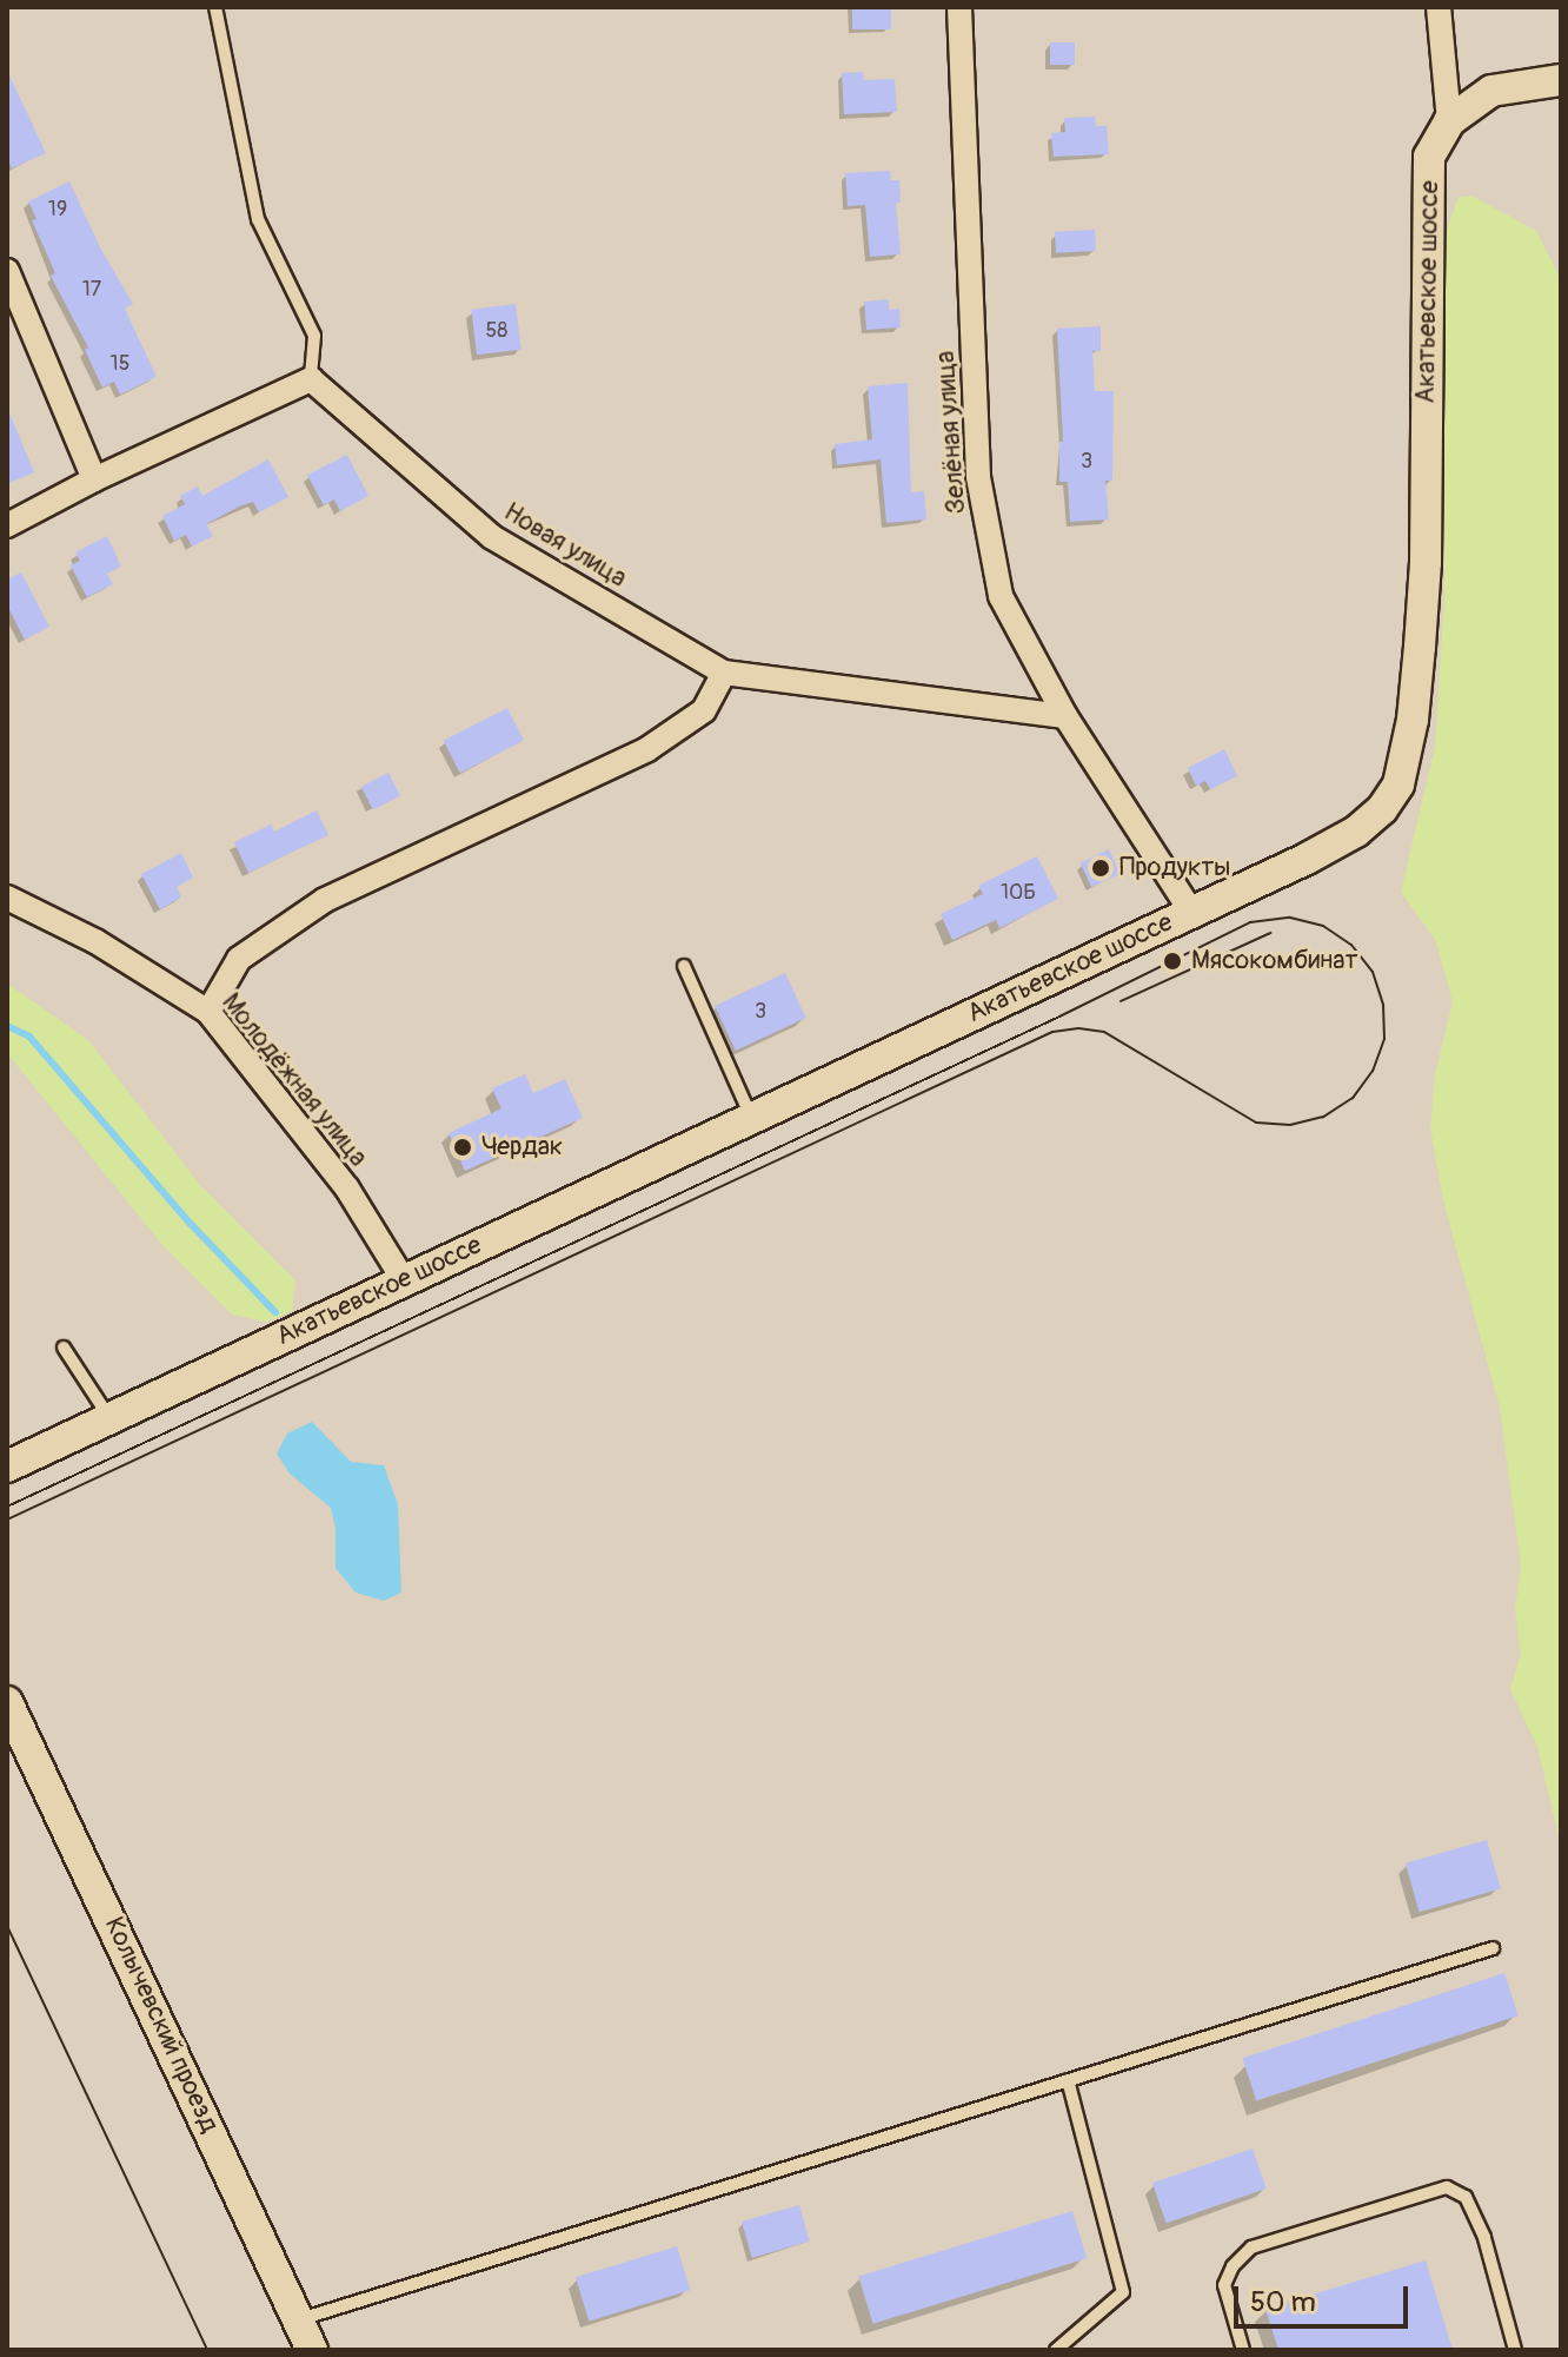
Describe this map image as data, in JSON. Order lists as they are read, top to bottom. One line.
{"streets":{"main road":["Акатьевское шоссе","Колычевский проезд"],"street":["Зелёная улица","Новая улица","Молодёжная улица"]},"crossings":[["Акатьевское шоссе","Зелёная улица"],["Акатьевское шоссе","Молодёжная улица"],["Зелёная улица","Новая улица"]],"places":["Продукты","Мясокомбинат","Чердак"],"house_numbers":["19","17","58","15","3","10Б","3"],"scale_bar":"50 m"}
